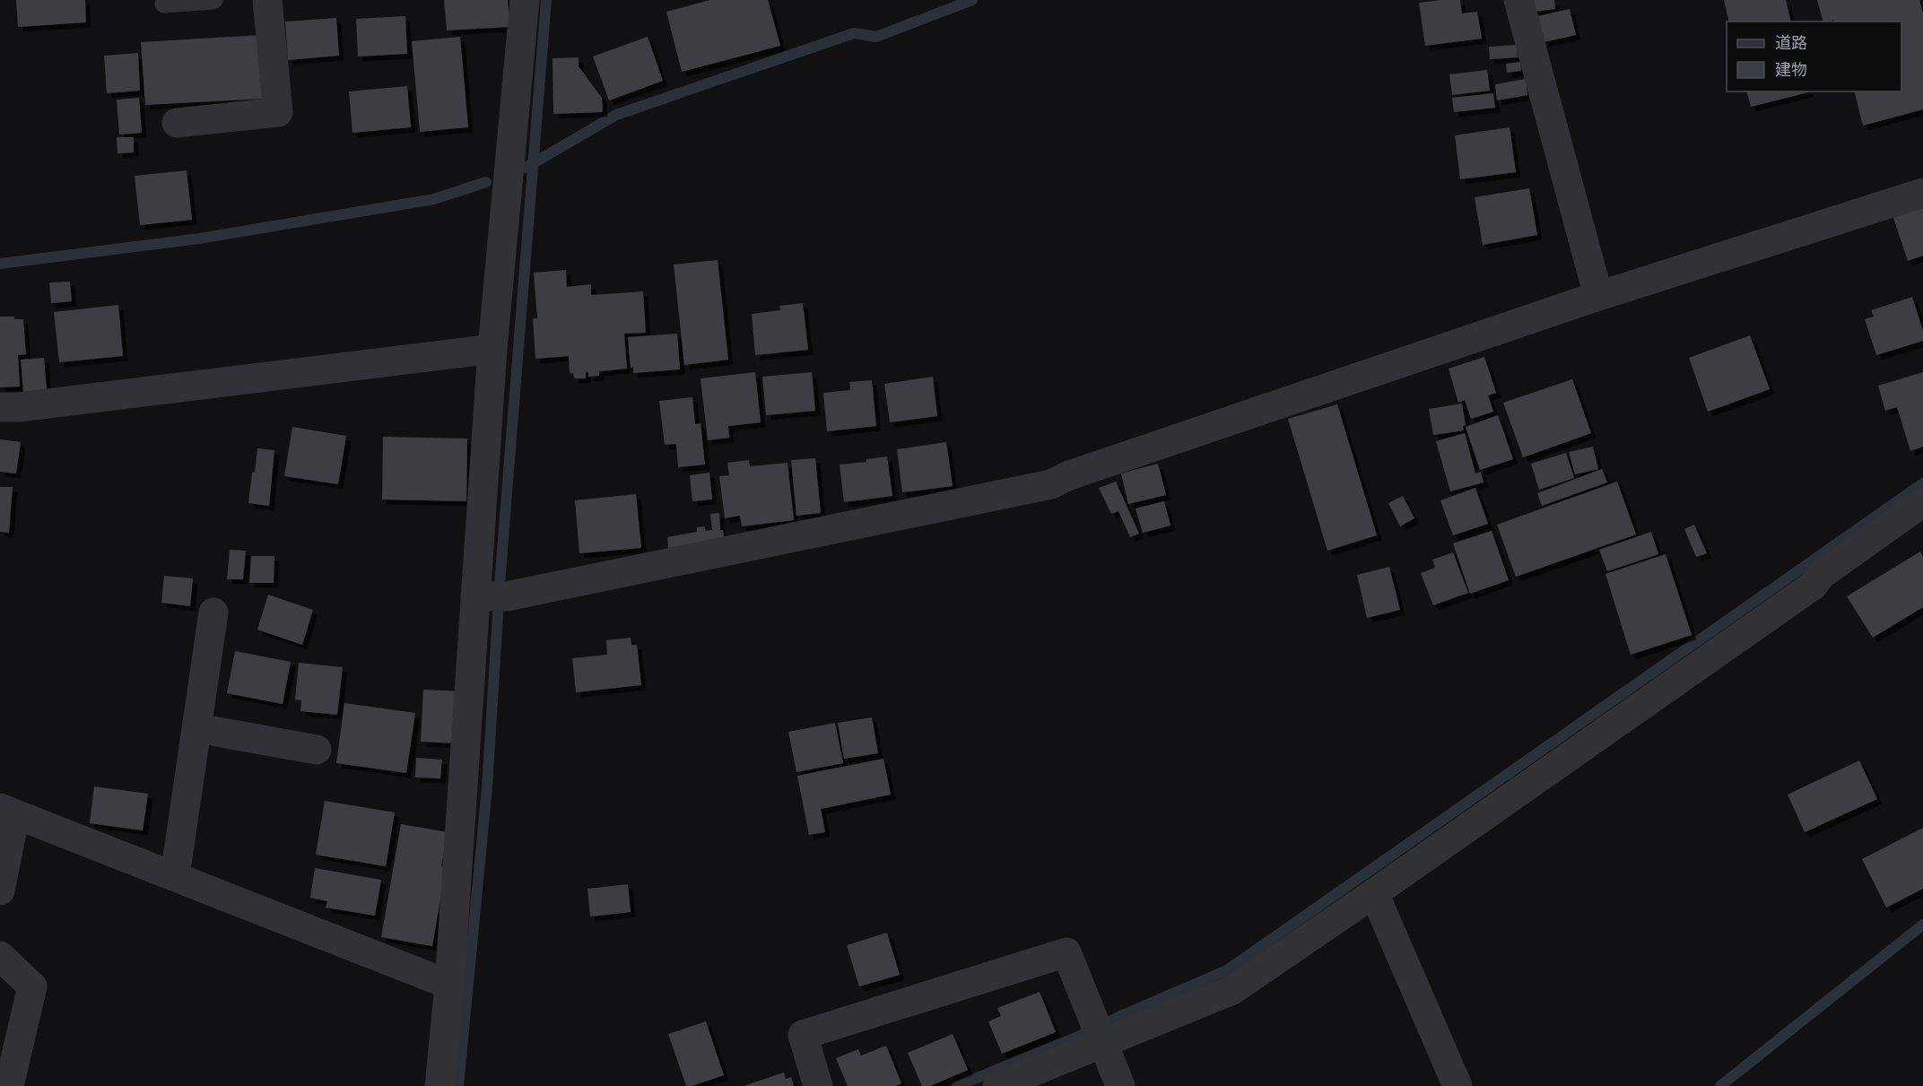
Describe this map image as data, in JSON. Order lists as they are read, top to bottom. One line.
{"legend":["道路","建物"]}
